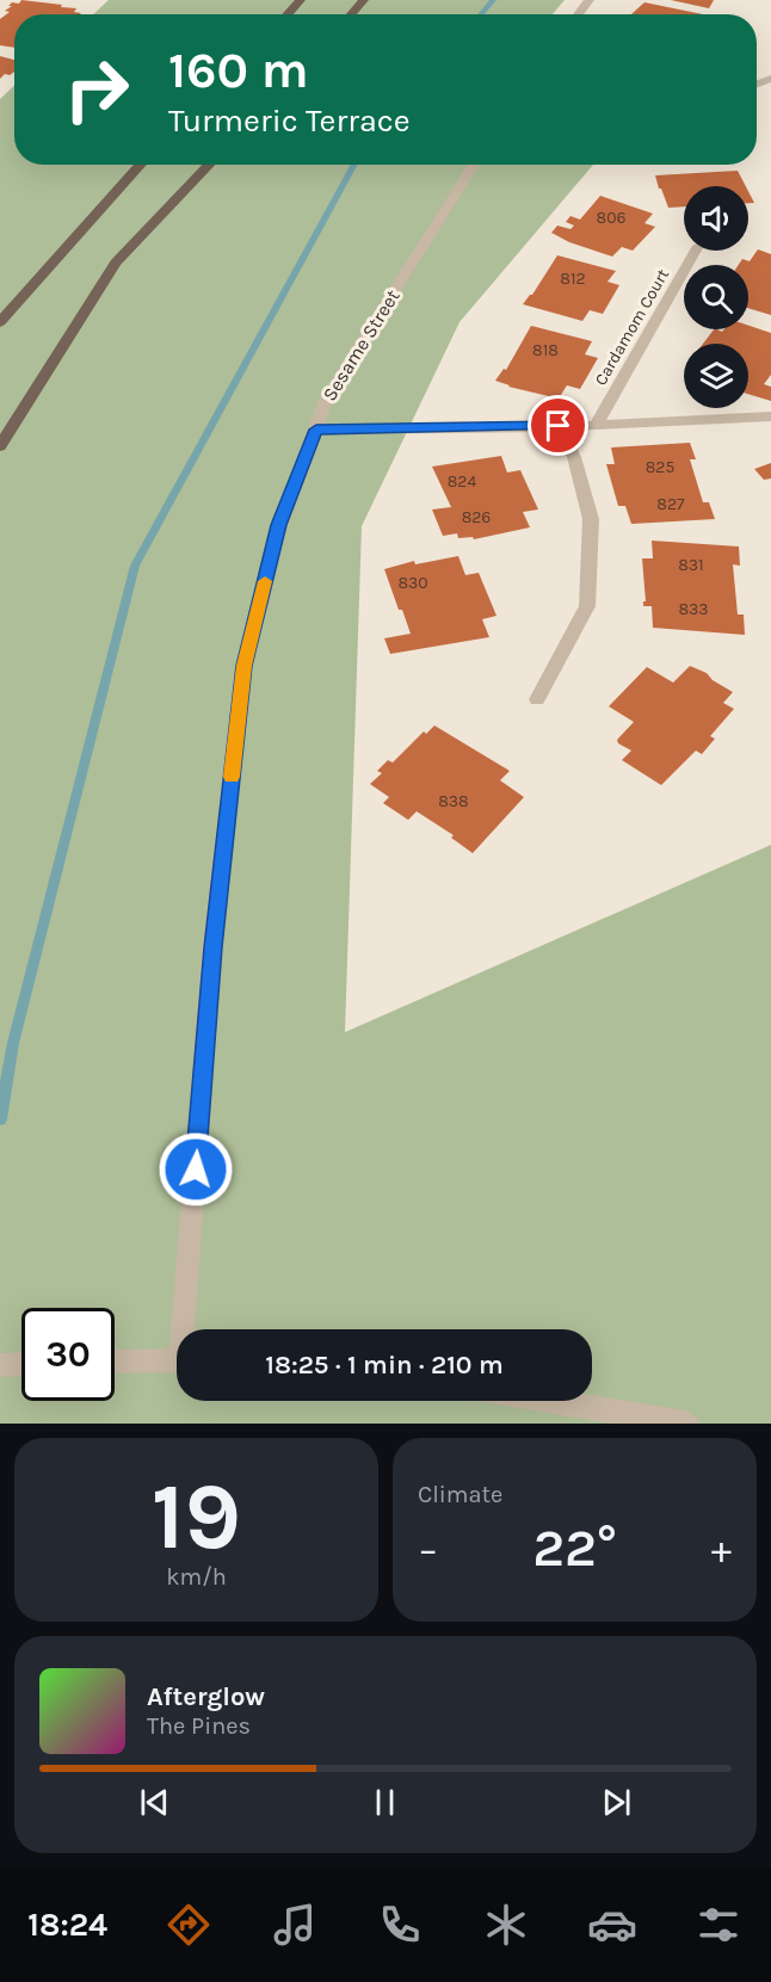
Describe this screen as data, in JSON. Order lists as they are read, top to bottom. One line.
{"streets":{"street":["Cardamom Court","Sesame Street"]},"house_numbers":["806","812","818","825","824","827","826","831","830","833","838"],"page":{"turn":["160 m","Turmeric Terrace"],"limit":"30","trip":"18:25 · 1 min · 210 m","tile":[["19","km/h"],"Climate"],"heat":["−","22°","+"],"song":["Afterglow","The Pines"],"tabs":"18:24"}}
